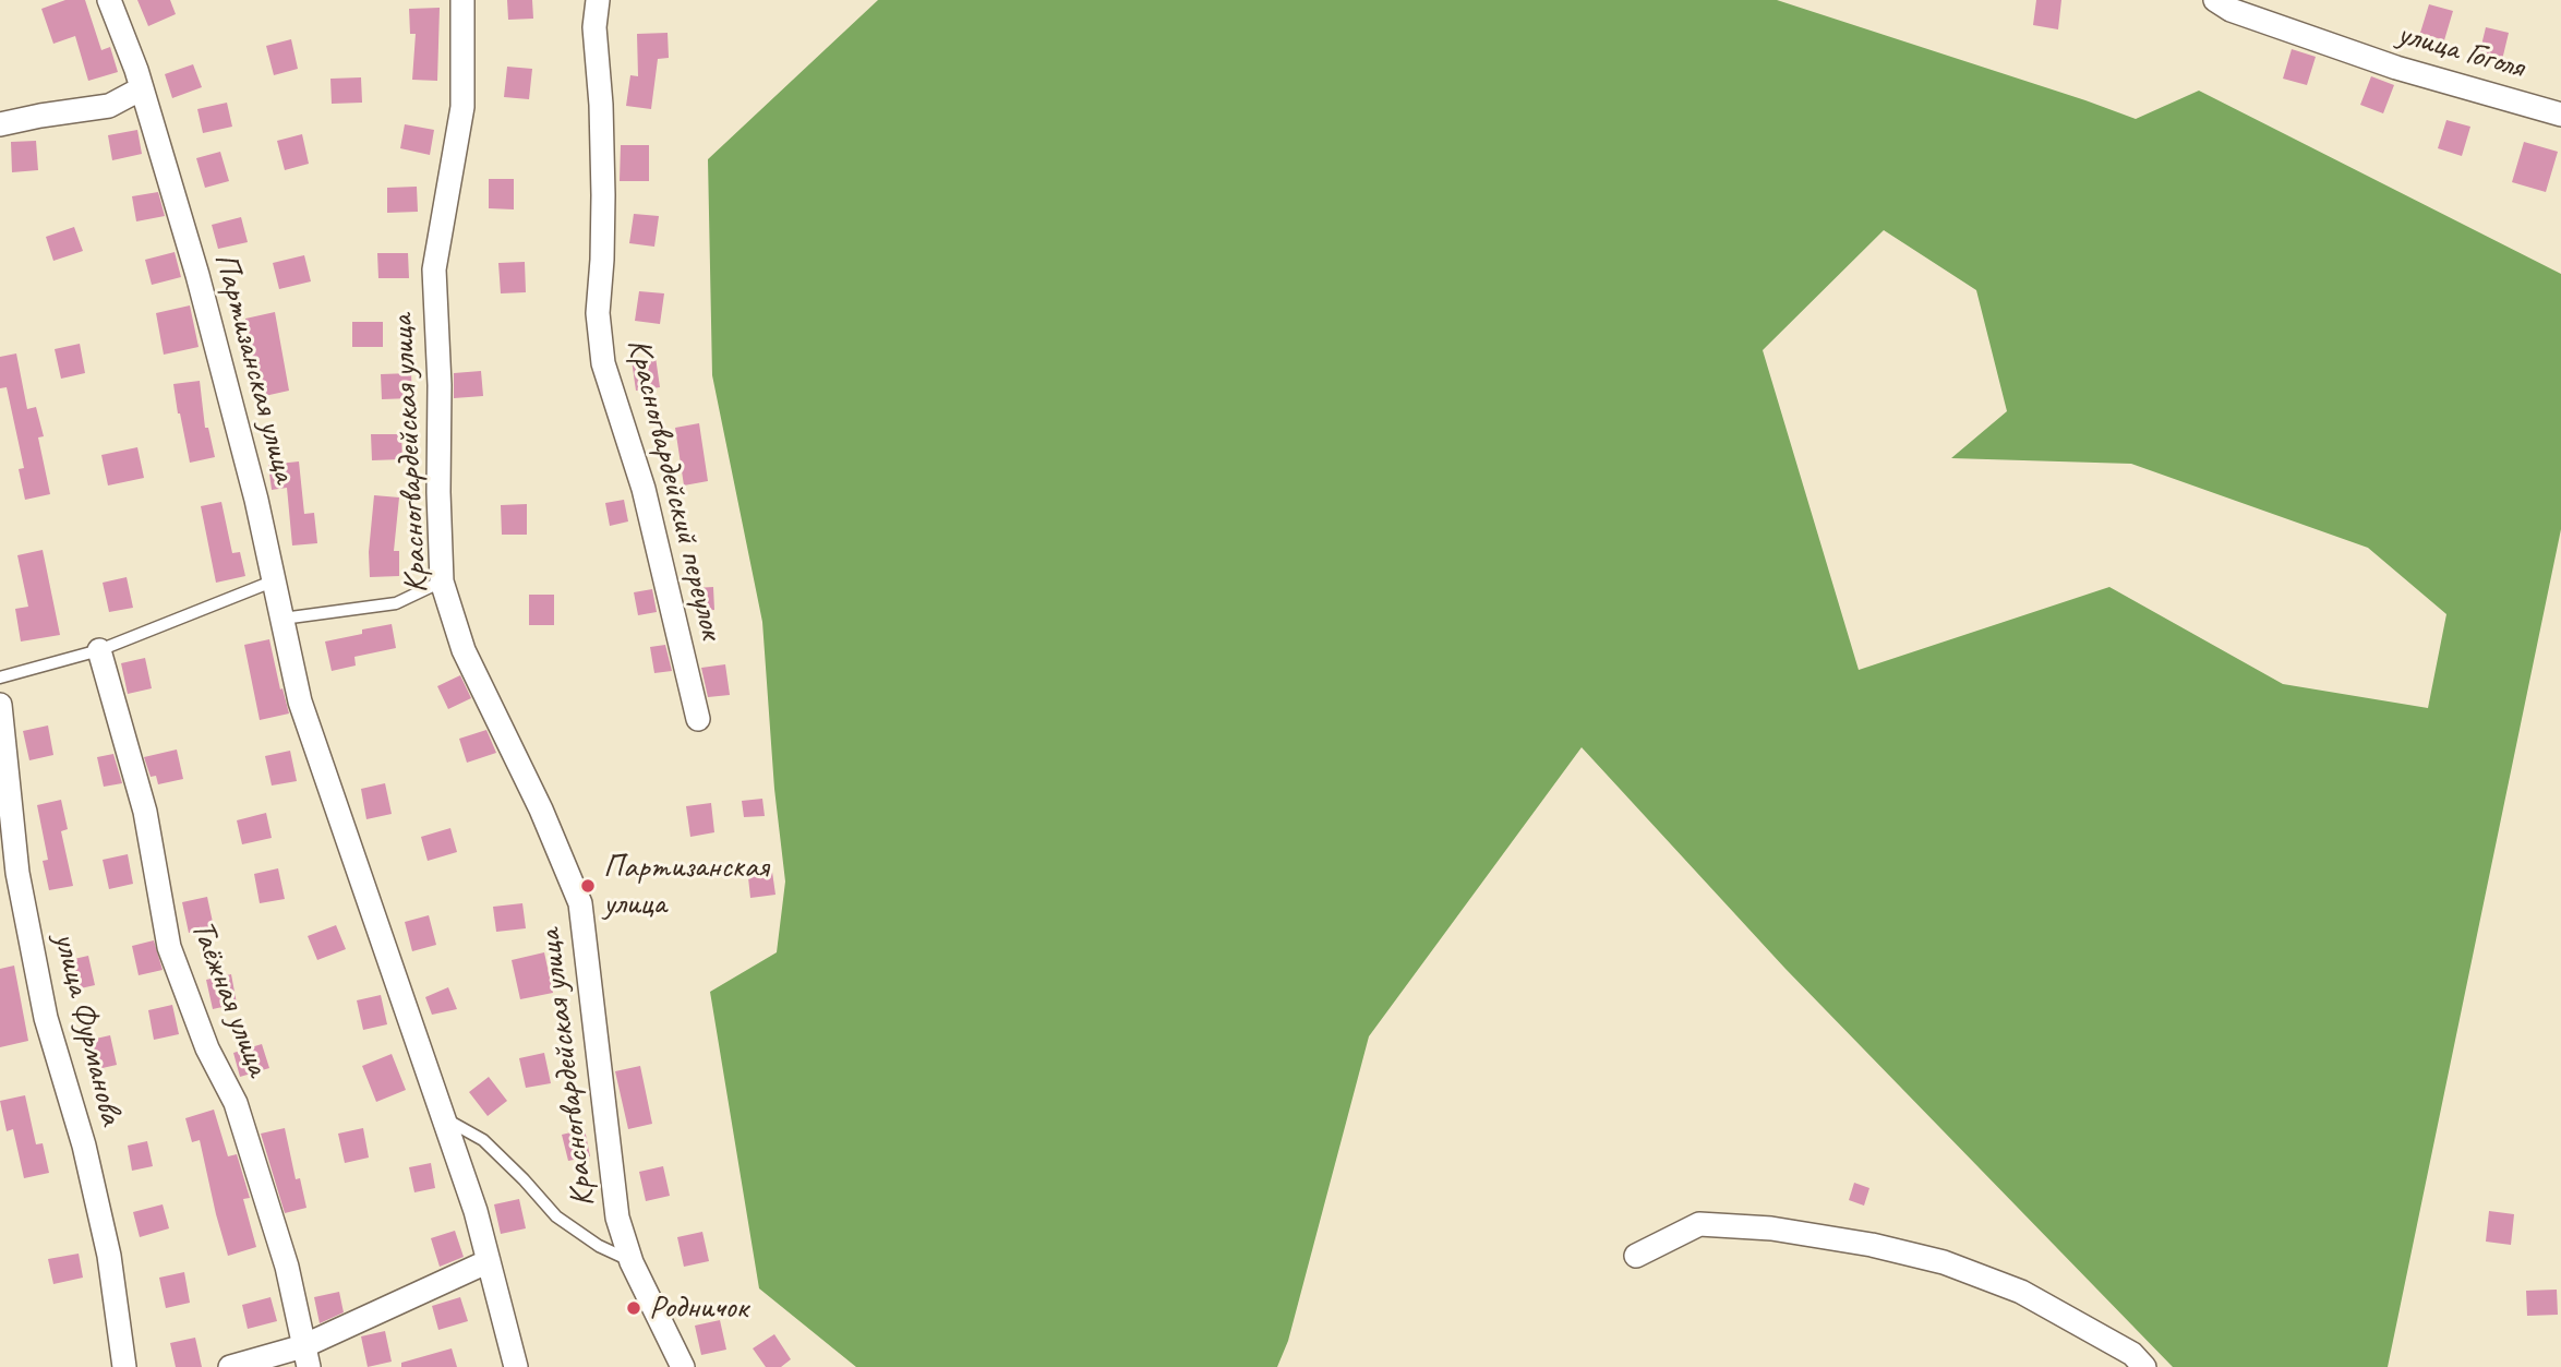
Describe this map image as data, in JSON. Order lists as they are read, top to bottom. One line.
{"streets":{"street":["улица Гоголя","Партизанская улица","Красногвардейская улица","Красногвардейский переулок","Таёжная улица","улица Фурманова"]},"places":["Партизанская улица","Родничок"]}
